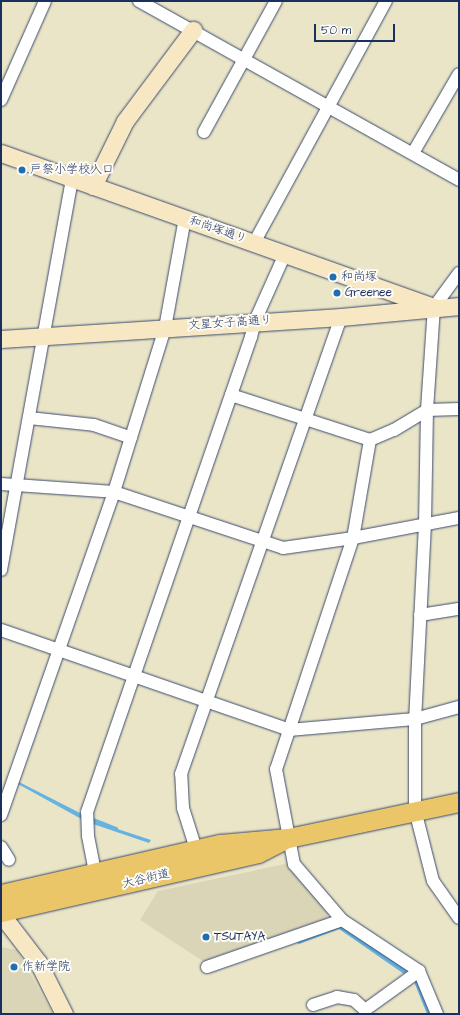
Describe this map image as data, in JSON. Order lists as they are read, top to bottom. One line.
{"streets":{"main road":["大谷街道"],"street":["和尚塚通り","文星女子高通り"]},"crossings":[["和尚塚通り","文星女子高通り"]],"places":["戸祭小学校入口","和尚塚","Greenee","TSUTAYA","作新学院"],"scale_bar":"50 m"}
